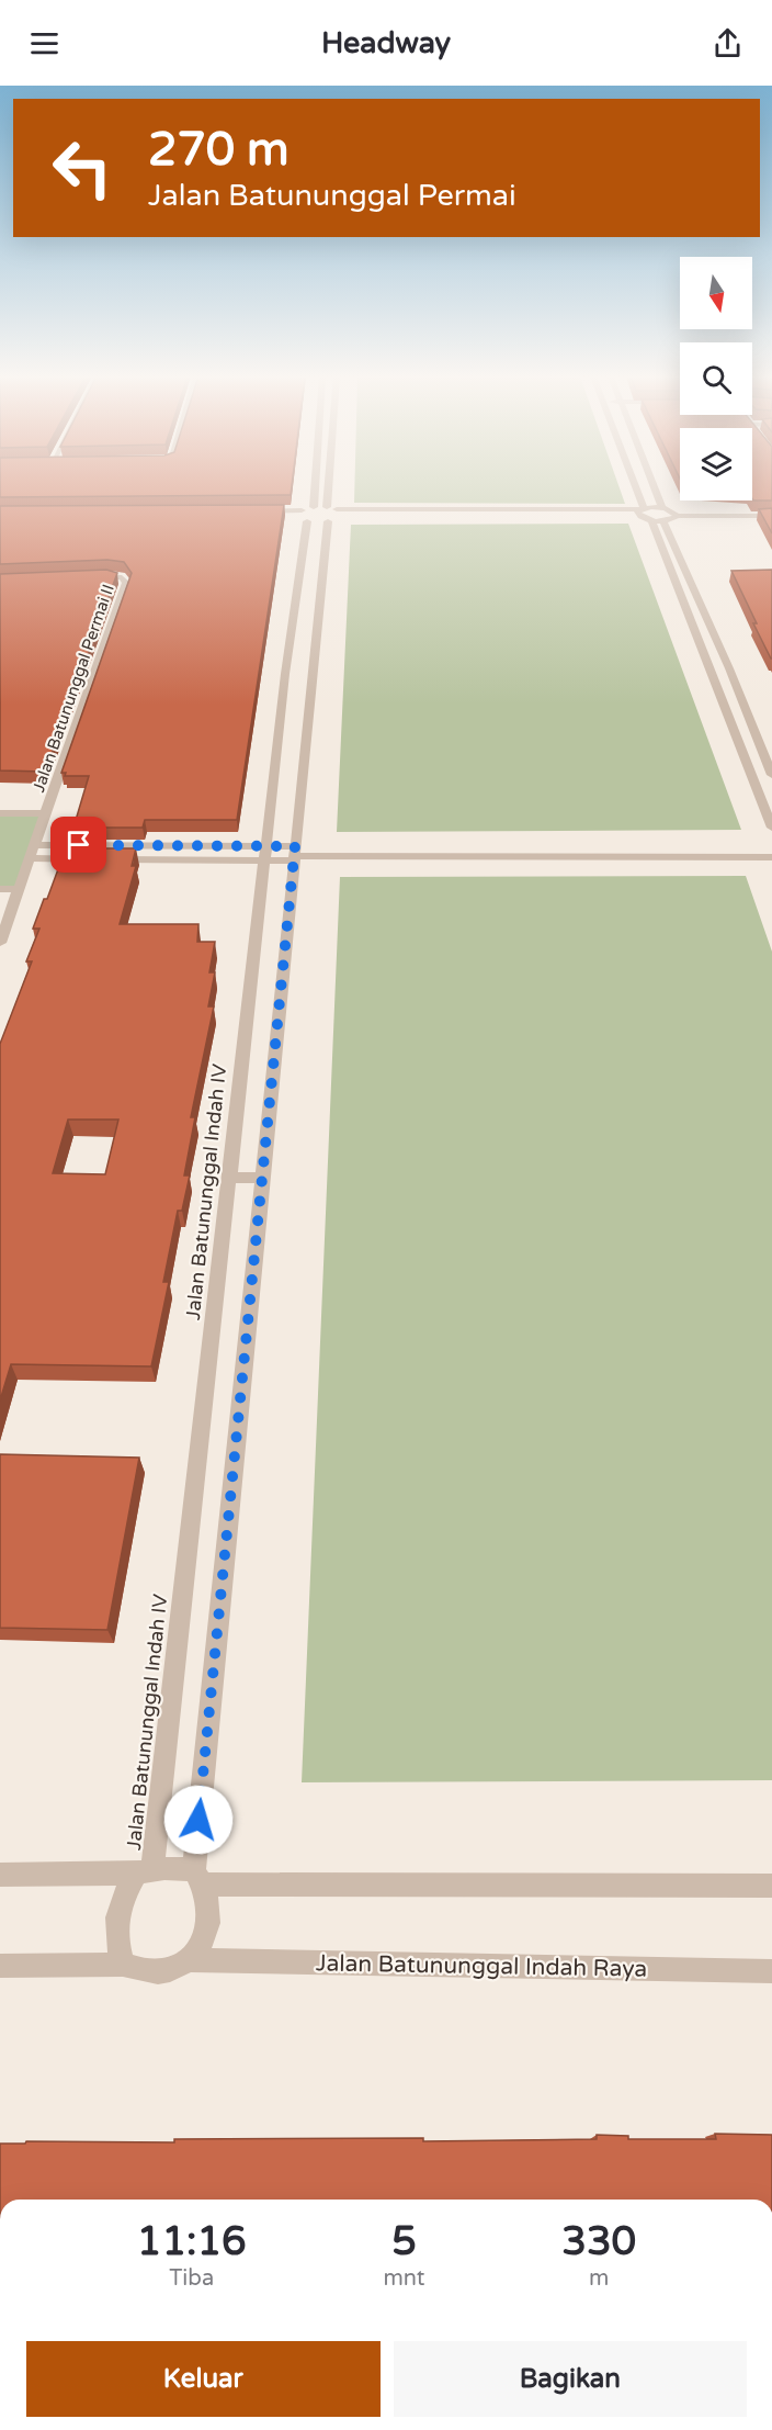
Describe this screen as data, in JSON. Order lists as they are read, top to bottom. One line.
{"streets":{"street":["Jalan Batununggal Permai II","Jalan Batununggal Indah IV","Jalan Batununggal Indah Raya"]},"crossings":[["Jalan Batununggal Indah IV","Jalan Batununggal Indah Raya"]],"north":"bottom","page":{"header":"Headway","turn":["270 m","Jalan Batununggal Permai"],"eta":["11:16","Tiba","5","mnt","330","m"],"buttons":["Keluar","Bagikan"]}}
